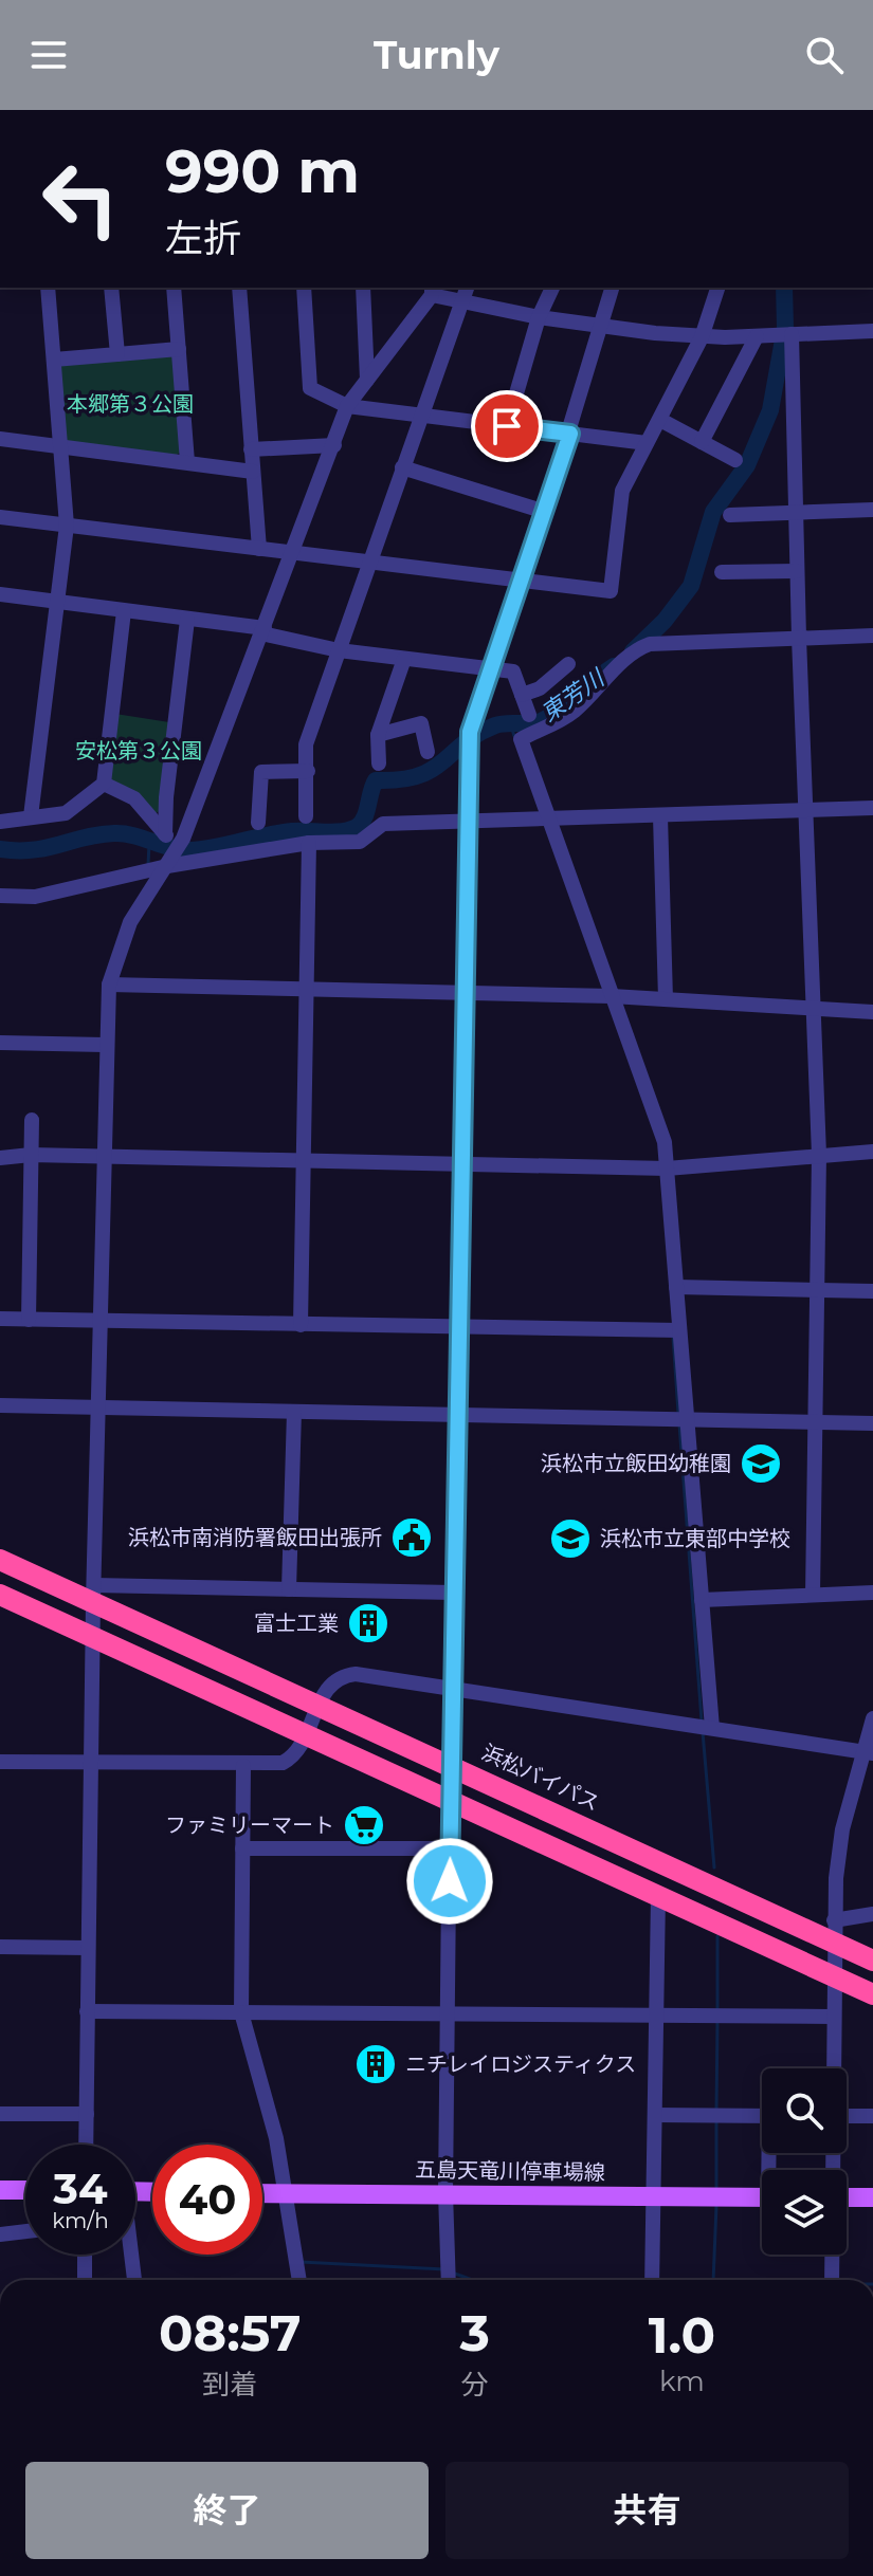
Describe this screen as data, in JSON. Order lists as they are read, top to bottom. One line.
{"streets":{"highway":["浜松バイパス"],"main road":["五島天竜川停車場線"]},"water":["東芳川"],"parks":["本郷第３公園","安松第３公園"],"places":{"school or university":["浜松市立飯田幼稚園","浜松市立東部中学校"],"public building":["浜松市南消防署飯田出張所"],"building":["富士工業","ニチレイロジスティクス"],"supermarket":["ファミリーマート"]},"page":{"header":"Turnly","turn":["990 m","左折"],"speed":"34 km/h","limit":"40","eta":["08:57","到着","3","分","1.0","km"],"buttons":["終了","共有"]}}
